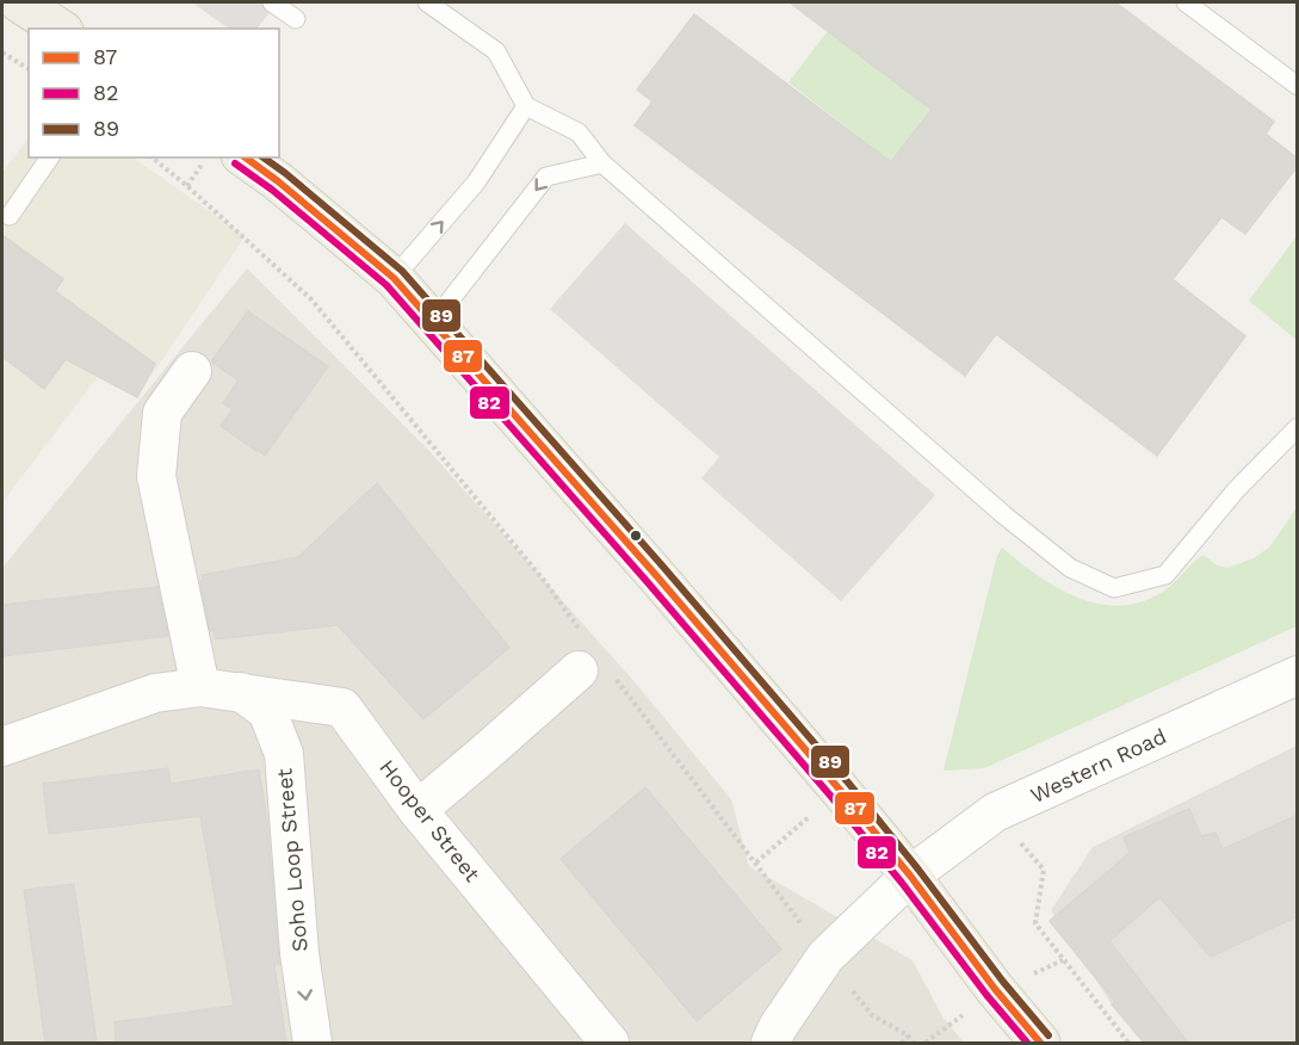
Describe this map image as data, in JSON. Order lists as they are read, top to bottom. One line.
{"streets":{"street":["Western Road","Hooper Street","Soho Loop Street"]},"crossings":[["Hooper Street","Soho Loop Street"]],"one_way":["Soho Loop Street"],"lines":["transit line 87","transit line 89","transit line 82"],"legend":["87","82","89"]}
